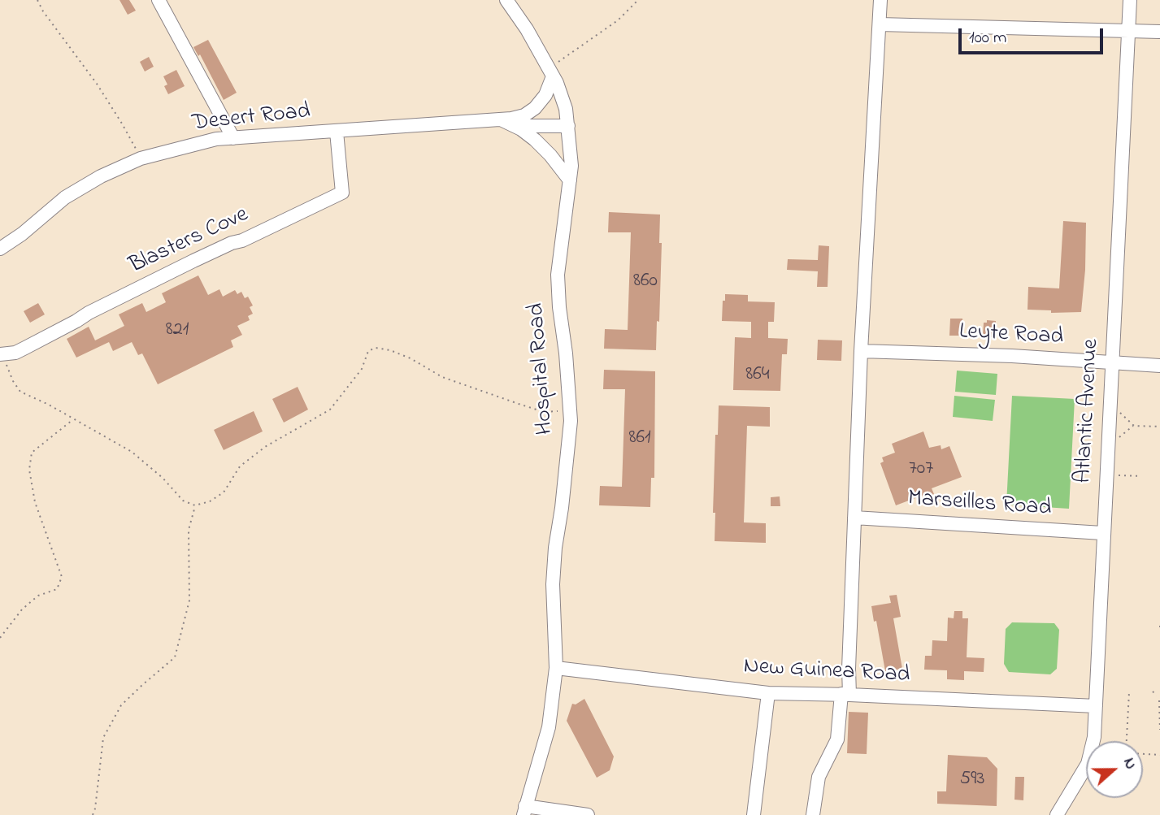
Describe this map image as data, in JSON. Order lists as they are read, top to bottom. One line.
{"streets":{"street":["Desert Road","Blasters Cove","Leyte Road","Hospital Road","Atlantic Avenue","Marseilles Road","New Guinea Road"]},"crossings":[["Desert Road","Blasters Cove"],["Desert Road","Hospital Road"],["Leyte Road","Atlantic Avenue"],["Hospital Road","New Guinea Road"],["Atlantic Avenue","Marseilles Road"],["Atlantic Avenue","New Guinea Road"]],"house_numbers":["860","821","864","861","707","593"],"scale_bar":"100 m","north":"right"}
